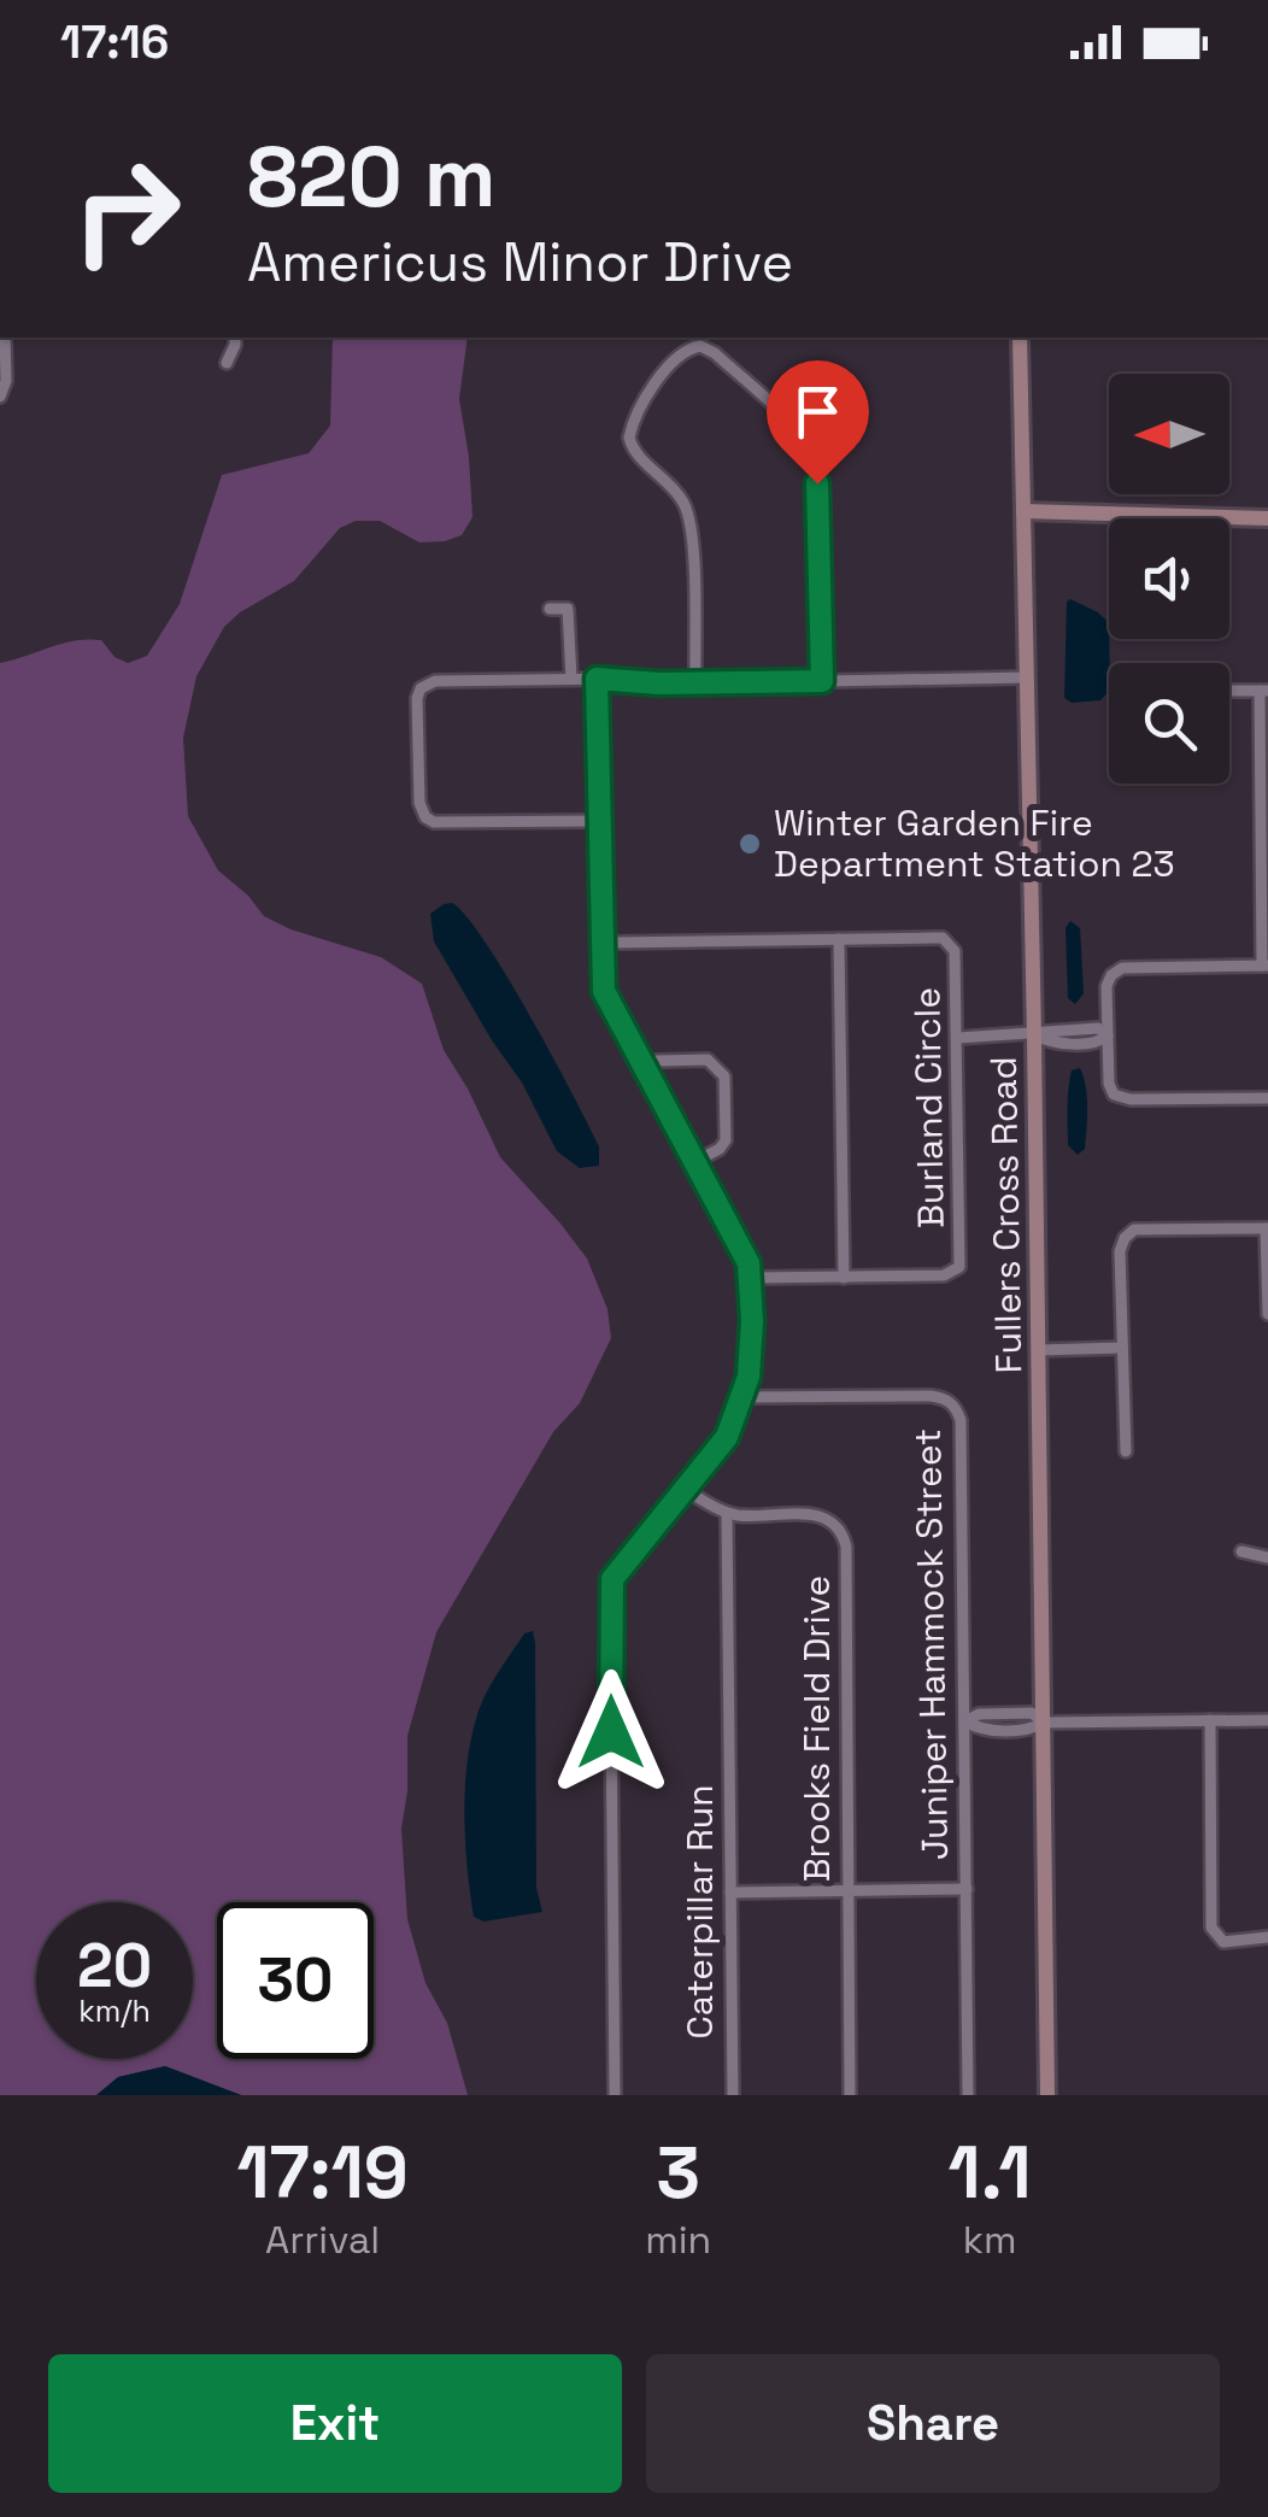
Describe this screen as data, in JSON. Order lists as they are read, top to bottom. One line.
{"streets":{"street":["Burland Circle","Fullers Cross Road","Juniper Hammock Street","Brooks Field Drive","Caterpillar Run"]},"crossings":[["Brooks Field Drive","Caterpillar Run"]],"places":["Winter Garden Fire Department Station 23"],"north":"left","page":{"status":"17:16","turn":["820 m","Americus Minor Drive"],"speed":"20 km/h","limit":"30","eta":["17:19","Arrival","3","min","1.1","km"],"buttons":["Exit","Share"]}}
